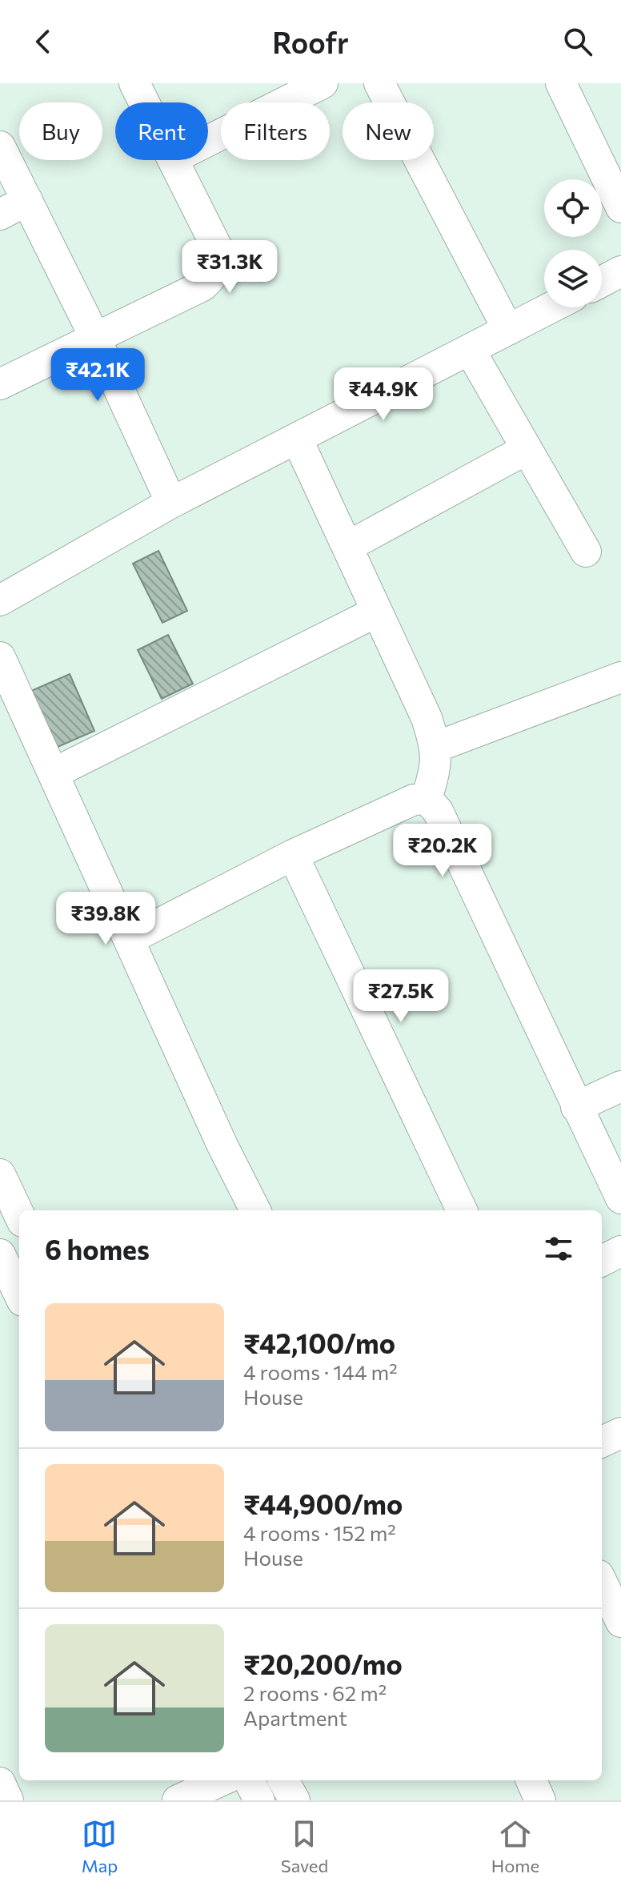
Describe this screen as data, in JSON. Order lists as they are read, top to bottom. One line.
{"page":{"header":"Roofr","chip":["Buy","Rent","Filters","New"],"price":["₹31.3K","₹42.1K","₹44.9K","₹20.2K","₹39.8K","₹27.5K"],"heading":"6 homes","list":[{"name":"₹42,100/mo","note":"4 rooms · 144 m² · House"},{"name":"₹44,900/mo","note":"4 rooms · 152 m² · House"},{"name":"₹20,200/mo","note":"2 rooms · 62 m² · Apartment"}],"tabs":["Map","Saved","Home"]}}
